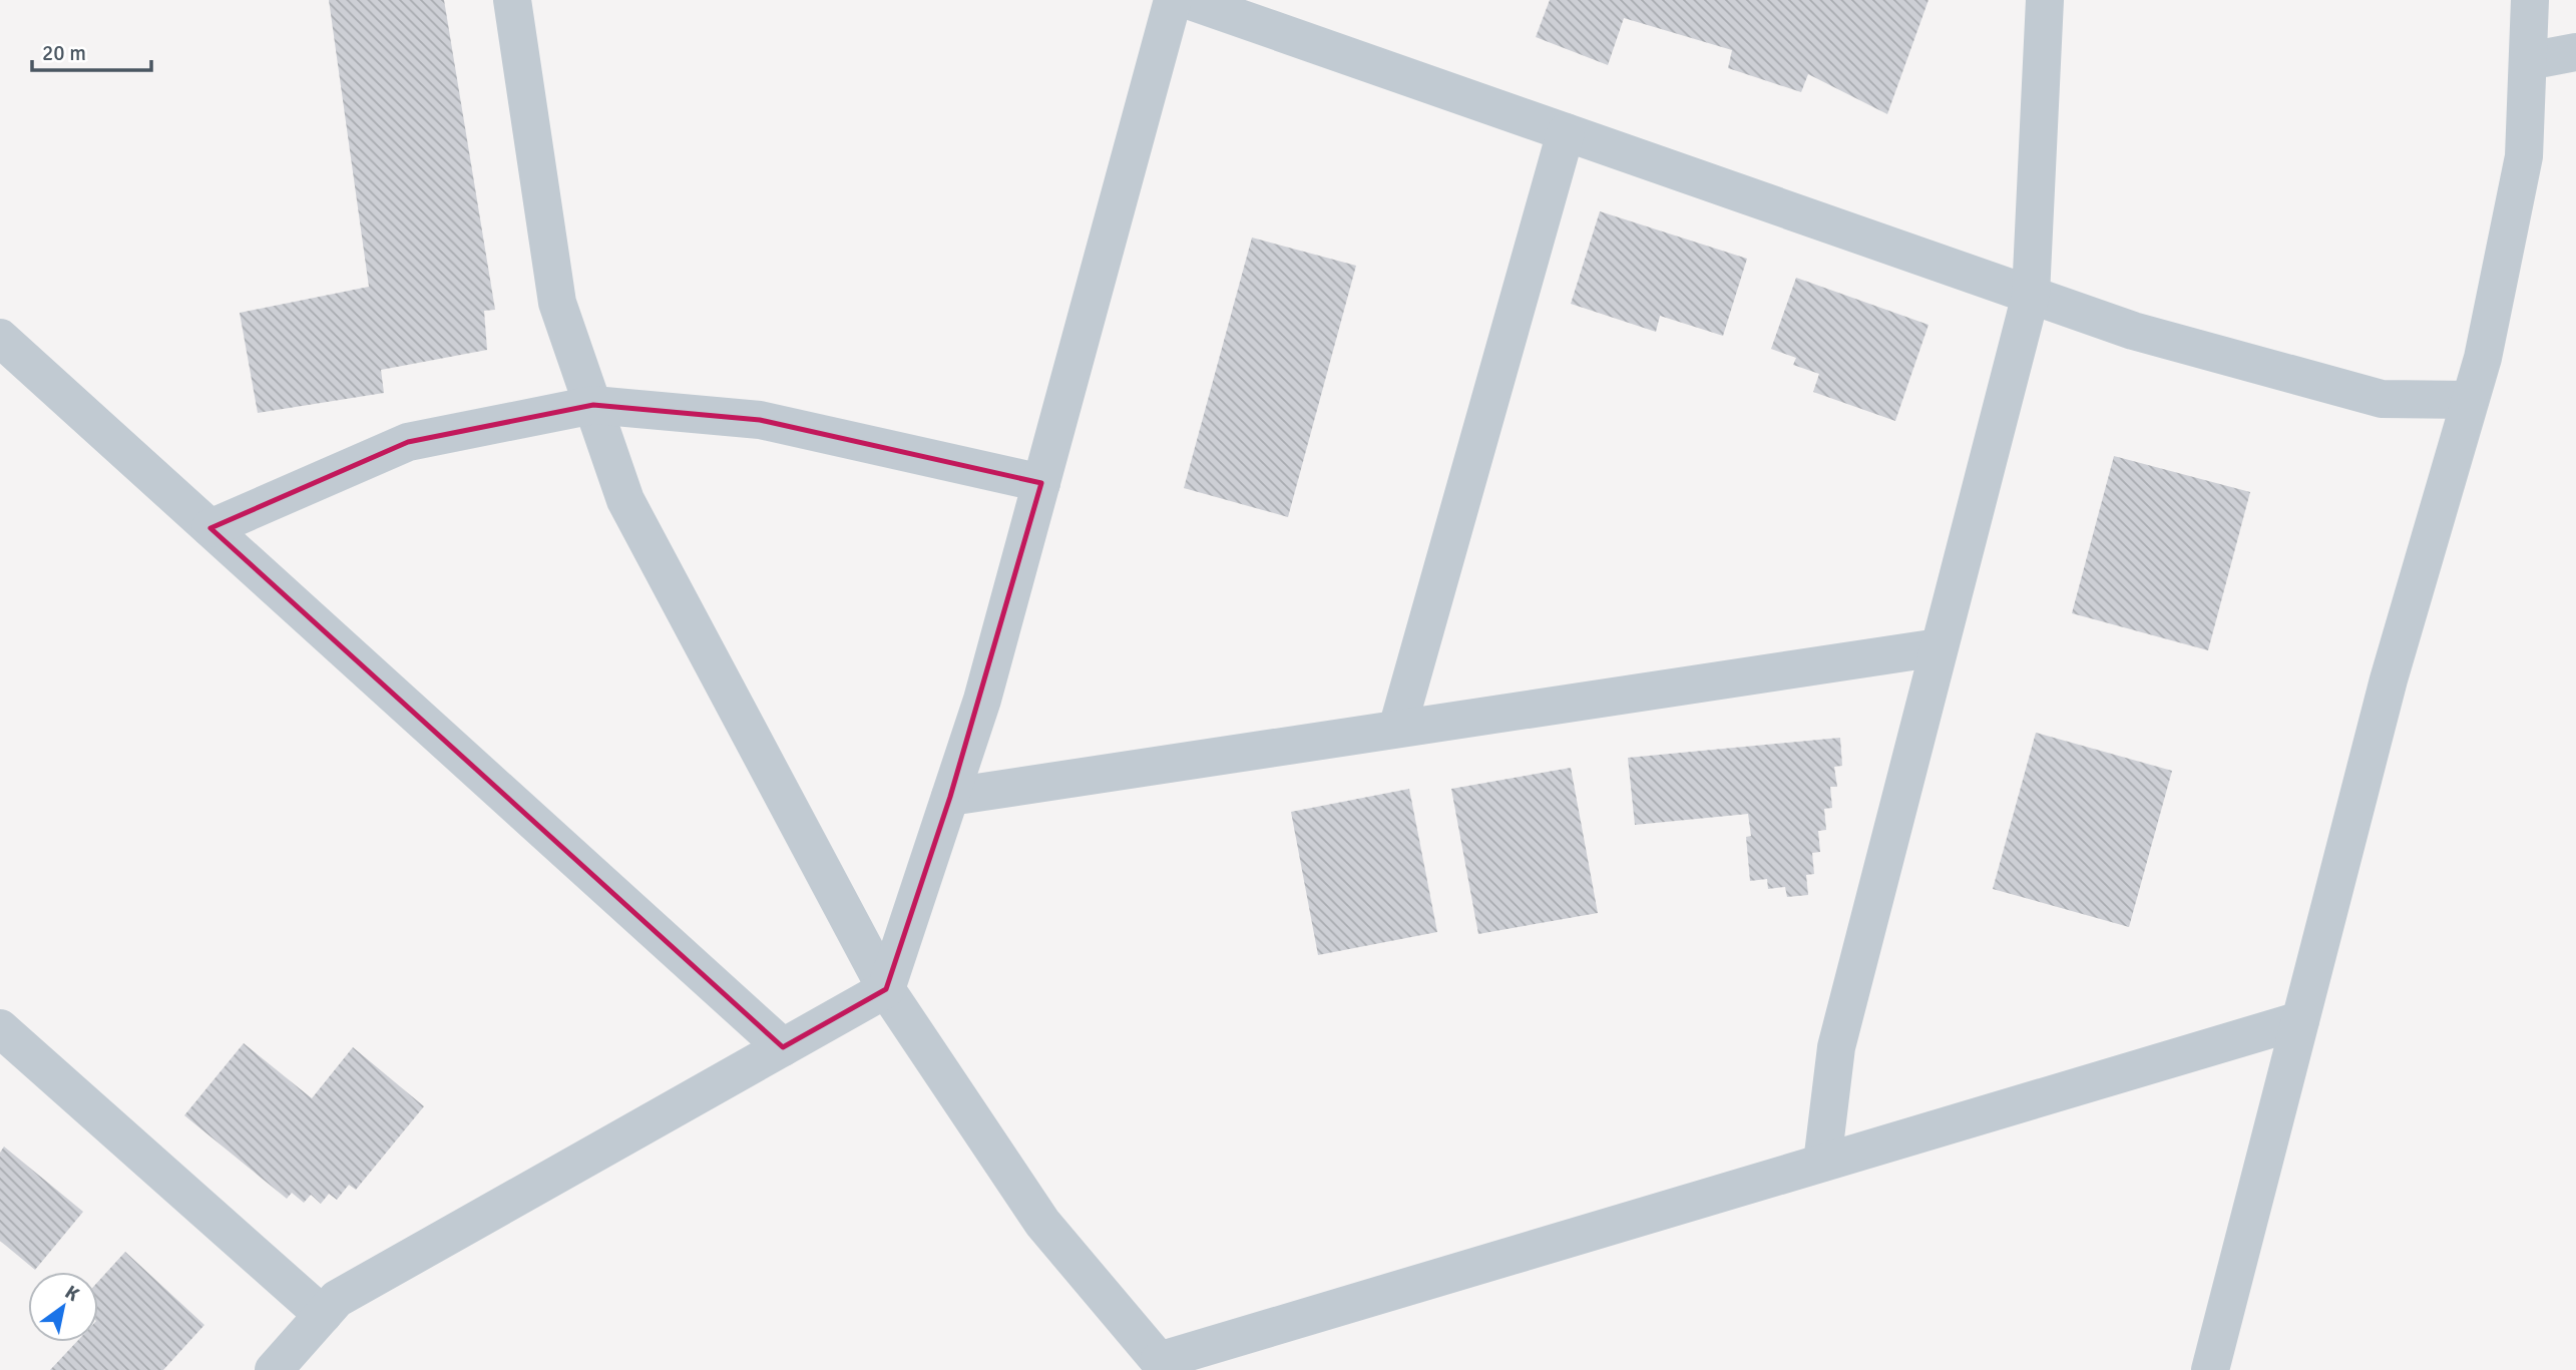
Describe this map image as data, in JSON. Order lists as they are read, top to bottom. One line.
{"scale_bar":"20 m","north":"top right"}
